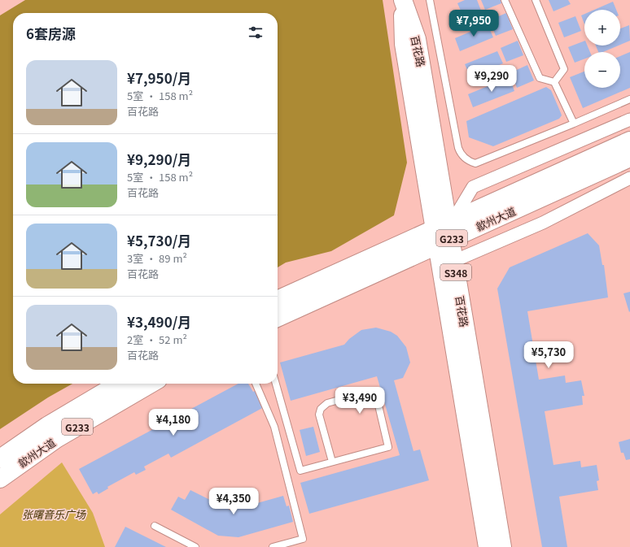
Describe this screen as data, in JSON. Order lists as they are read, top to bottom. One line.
{"streets":{"main road":["百花路","歙州大道","G233","S348"]},"crossings":[["百花路","歙州大道"]],"parks":["张曙音乐广场"],"page":{"map_buttons":["+","−"],"price":["¥7,950","¥9,290","¥5,730","¥3,490","¥4,180","¥4,350"],"heading":"6套房源","list":[{"name":"¥7,950/月","note":"5室 · 158 m² · 百花路"},{"name":"¥9,290/月","note":"5室 · 158 m² · 百花路"},{"name":"¥5,730/月","note":"3室 · 89 m² · 百花路"},{"name":"¥3,490/月","note":"2室 · 52 m² · 百花路"}]}}
